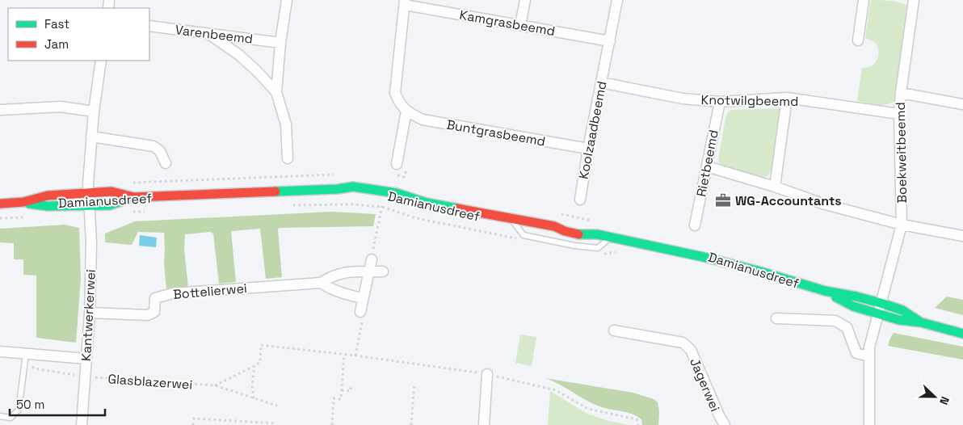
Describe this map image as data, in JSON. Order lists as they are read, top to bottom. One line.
{"streets":{"street":["Kamgrasbeemd","Varenbeemd","Knotwilgbeemd","Koolzaadbeemd","Buntgrasbeemd","Boekweitbeemd","Rietbeemd","Damianusdreef","Bottelierwei","Kantwerkerwei","Jagerwei"],"path":["Glasblazerwei"]},"crossings":[["Kamgrasbeemd","Koolzaadbeemd"],["Kamgrasbeemd","Buntgrasbeemd"],["Knotwilgbeemd","Koolzaadbeemd"],["Knotwilgbeemd","Boekweitbeemd"],["Knotwilgbeemd","Rietbeemd"],["Koolzaadbeemd","Buntgrasbeemd"],["Boekweitbeemd","Damianusdreef"],["Damianusdreef","Kantwerkerwei"],["Bottelierwei","Kantwerkerwei"],["Kantwerkerwei","Glasblazerwei"]],"places":{"office":["WG-Accountants"]},"legend":["Fast","Jam"],"scale_bar":"50 m","north":"right"}
